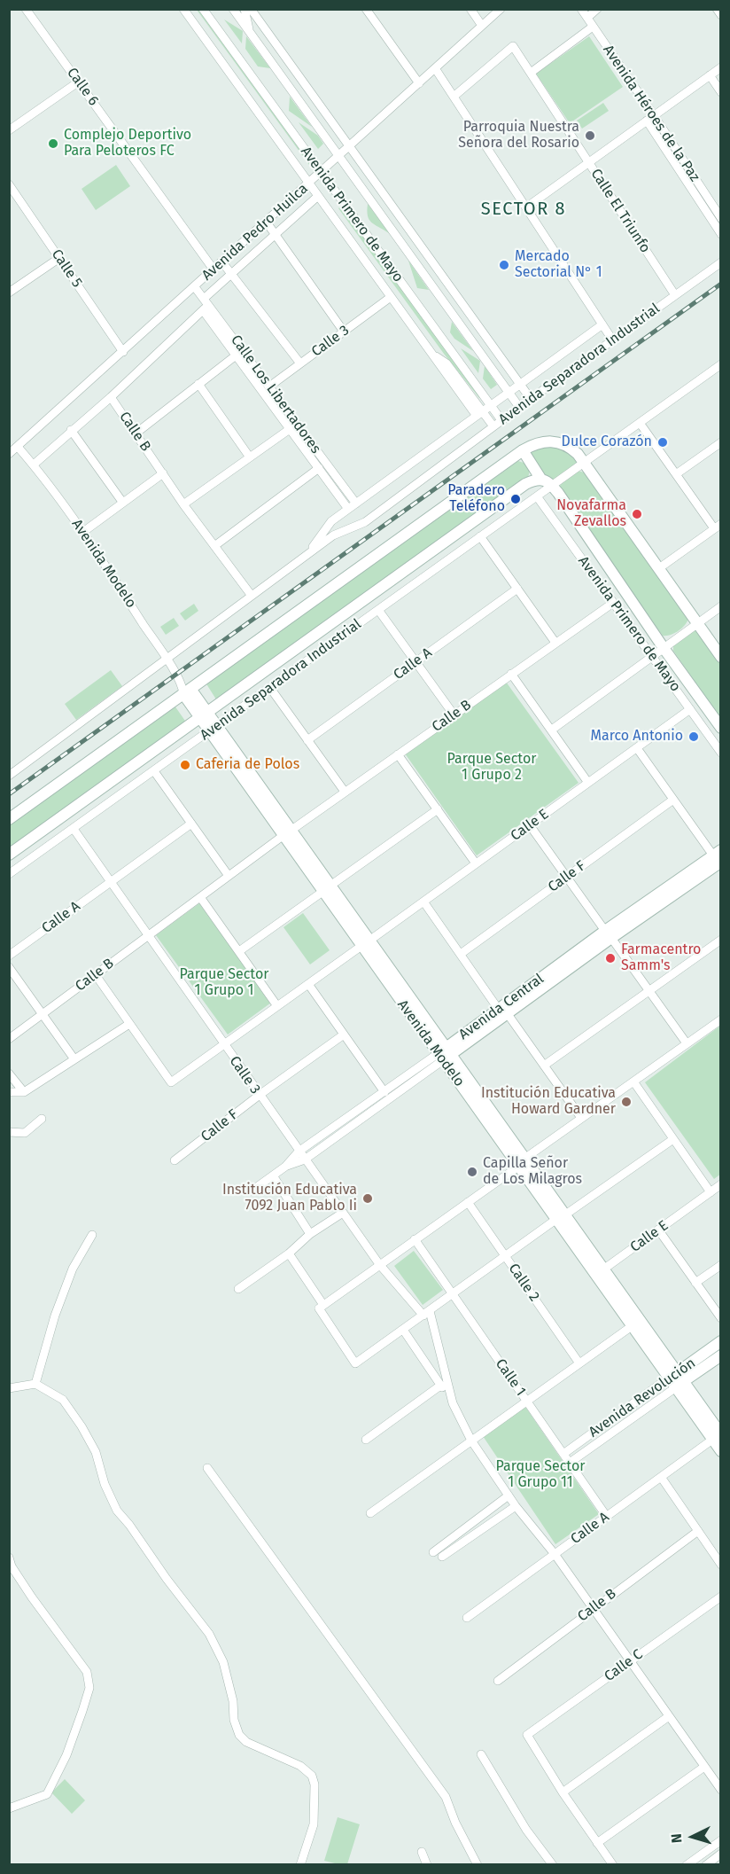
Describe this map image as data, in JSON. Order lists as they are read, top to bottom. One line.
{"streets":{"main road":["Avenida Primero de Mayo","Avenida Separadora Industrial","Avenida Modelo","Avenida Central","Avenida Revolución"],"street":["Calle 6","Avenida Héroes de la Paz","Calle El Triunfo","Avenida Pedro Huilca","Calle 5","Calle 3","Calle Los Libertadores","Calle B","Calle A","Calle E","Calle F","Calle 2","Calle 1","Calle C"]},"crossings":[["Calle 6","Avenida Pedro Huilca"],["Calle El Triunfo","Avenida Separadora Industrial"],["Avenida Primero de Mayo","Avenida Pedro Huilca"],["Avenida Primero de Mayo","Calle 3"],["Avenida Primero de Mayo","Avenida Separadora Industrial"],["Avenida Primero de Mayo","Calle B"],["Avenida Primero de Mayo","Calle E"],["Avenida Pedro Huilca","Calle 5"],["Avenida Pedro Huilca","Calle Los Libertadores"],["Avenida Pedro Huilca","Avenida Modelo"],["Calle 3","Avenida Separadora Industrial"],["Calle 3","Calle Los Libertadores"],["Calle 3","Calle B"],["Calle 3","Calle A"],["Calle 3","Calle E"],["Calle 3","Calle F"],["Calle 3","Avenida Central"],["Avenida Separadora Industrial","Calle Los Libertadores"],["Avenida Separadora Industrial","Calle B"],["Avenida Separadora Industrial","Avenida Modelo"],["Calle B","Avenida Modelo"],["Avenida Modelo","Calle A"],["Avenida Modelo","Calle E"],["Avenida Modelo","Avenida Central"],["Avenida Modelo","Avenida Revolución"],["Calle A","Calle 1"],["Calle 1","Avenida Revolución"]],"districts":["SECTOR 8"],"parks":["Parque Sector 1 Grupo 2","Parque Sector 1 Grupo 1","Parque Sector 1 Grupo 11"],"places":["Parroquia Nuestra Señora del Rosario","Complejo Deportivo Para Peloteros FC","Mercado Sectorial N° 1","Dulce Corazón","Paradero Teléfono","Novafarma Zevallos","Marco Antonio","Caferia de Polos","Farmacentro Samm's","Institución Educativa Howard Gardner","Capilla Señor de Los Milagros","Institución Educativa 7092 Juan Pablo Ii"],"north":"left"}
